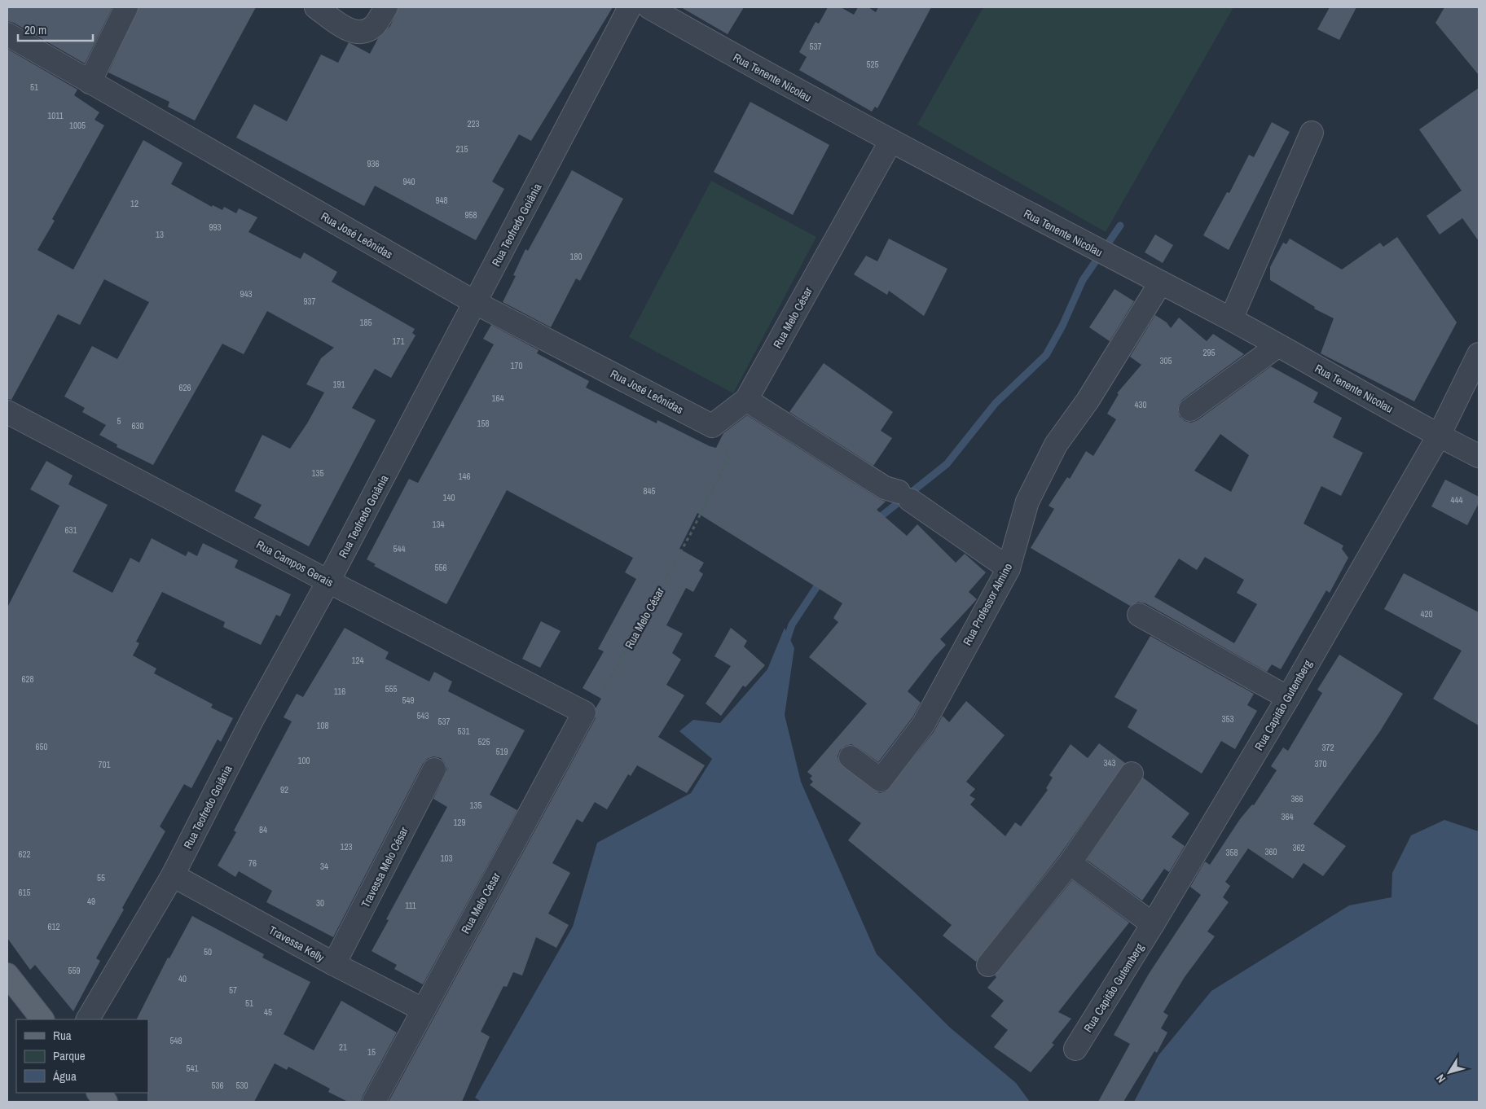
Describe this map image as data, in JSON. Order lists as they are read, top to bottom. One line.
{"streets":{"street":["Rua Tenente Nicolau","Rua Teofredo Goiânia","Rua José Leônidas","Rua Melo César","Rua Campos Gerais","Rua Professor Almino","Rua Capitão Gutemberg","Travessa Melo César","Travessa Kelly"]},"crossings":[["Rua Tenente Nicolau","Rua Melo César"],["Rua Tenente Nicolau","Rua Professor Almino"],["Rua Tenente Nicolau","Rua Capitão Gutemberg"],["Rua Teofredo Goiânia","Rua José Leônidas"],["Rua Teofredo Goiânia","Rua Campos Gerais"],["Rua Teofredo Goiânia","Travessa Kelly"],["Rua José Leônidas","Rua Melo César"],["Rua Melo César","Rua Campos Gerais"],["Rua Melo César","Travessa Kelly"],["Travessa Melo César","Travessa Kelly"]],"house_numbers":["537","525","51","1011","223","1005","215","936","940","948","12","958","993","13","180","943","937","185","171","295","305","170","191","626","164","430","5","158","630","135","146","845","140","444","134","631","544","556","420","124","628","555","116","549","543","353","537","108","531","525","650","372","519","100","343","370","701","92","366","135","364","129","84","123","362","360","358","622","103","76","34","55","615","49","30","111","612","50","559","40","57","51","45","548","21","15","541","536","530"],"legend":["Rua","Parque","Água"],"scale_bar":"20 m","north":"bottom left"}
